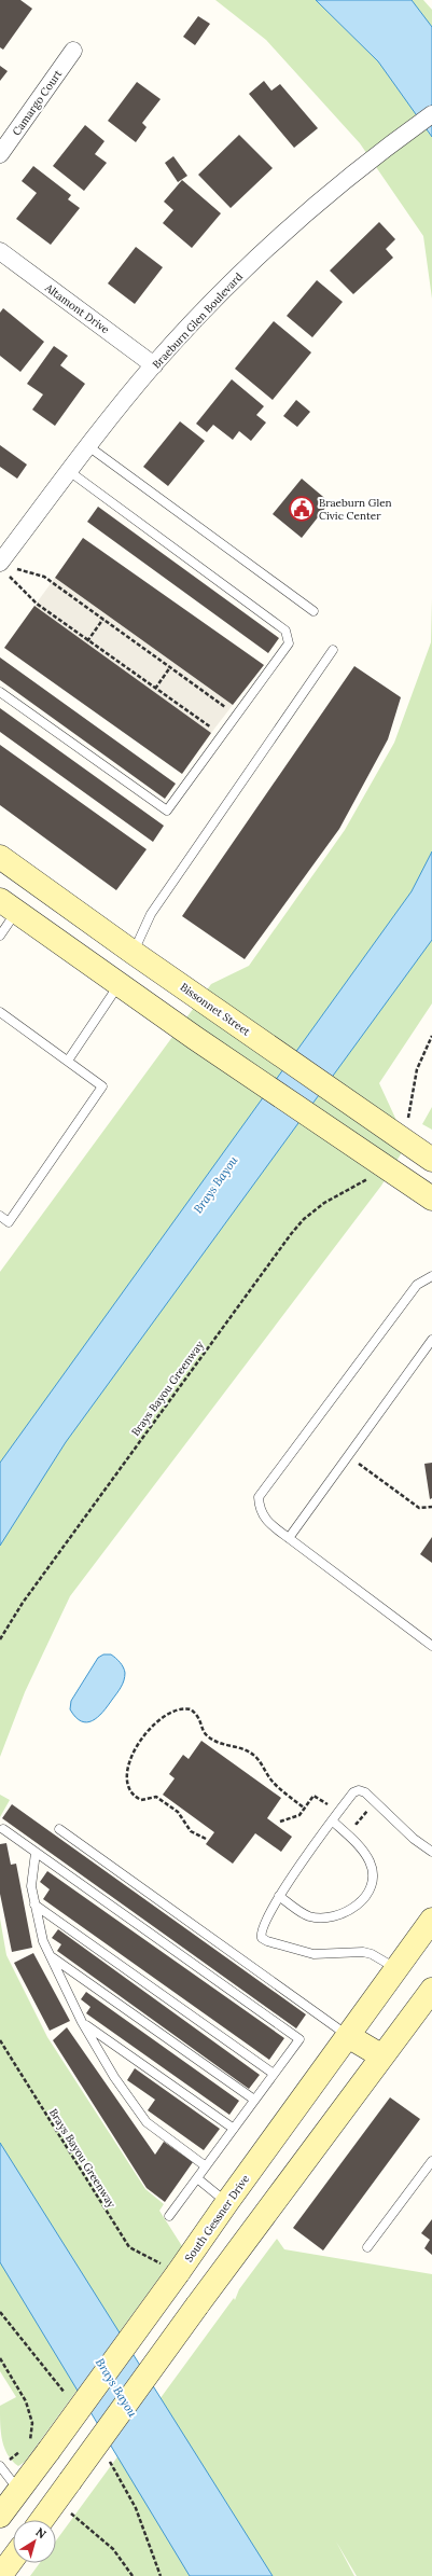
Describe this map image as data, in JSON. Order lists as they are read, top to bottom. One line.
{"streets":{"main road":["Bissonnet Street","South Gessner Drive"],"street":["Camargo Court","Altamont Drive","Braeburn Glen Boulevard"],"path":["Brays Bayou Greenway"]},"crossings":[["Altamont Drive","Braeburn Glen Boulevard"],["Brays Bayou Greenway","South Gessner Drive"]],"water":["Brays Bayou"],"places":{"public building":["Braeburn Glen Civic Center"]},"north":"top right"}
